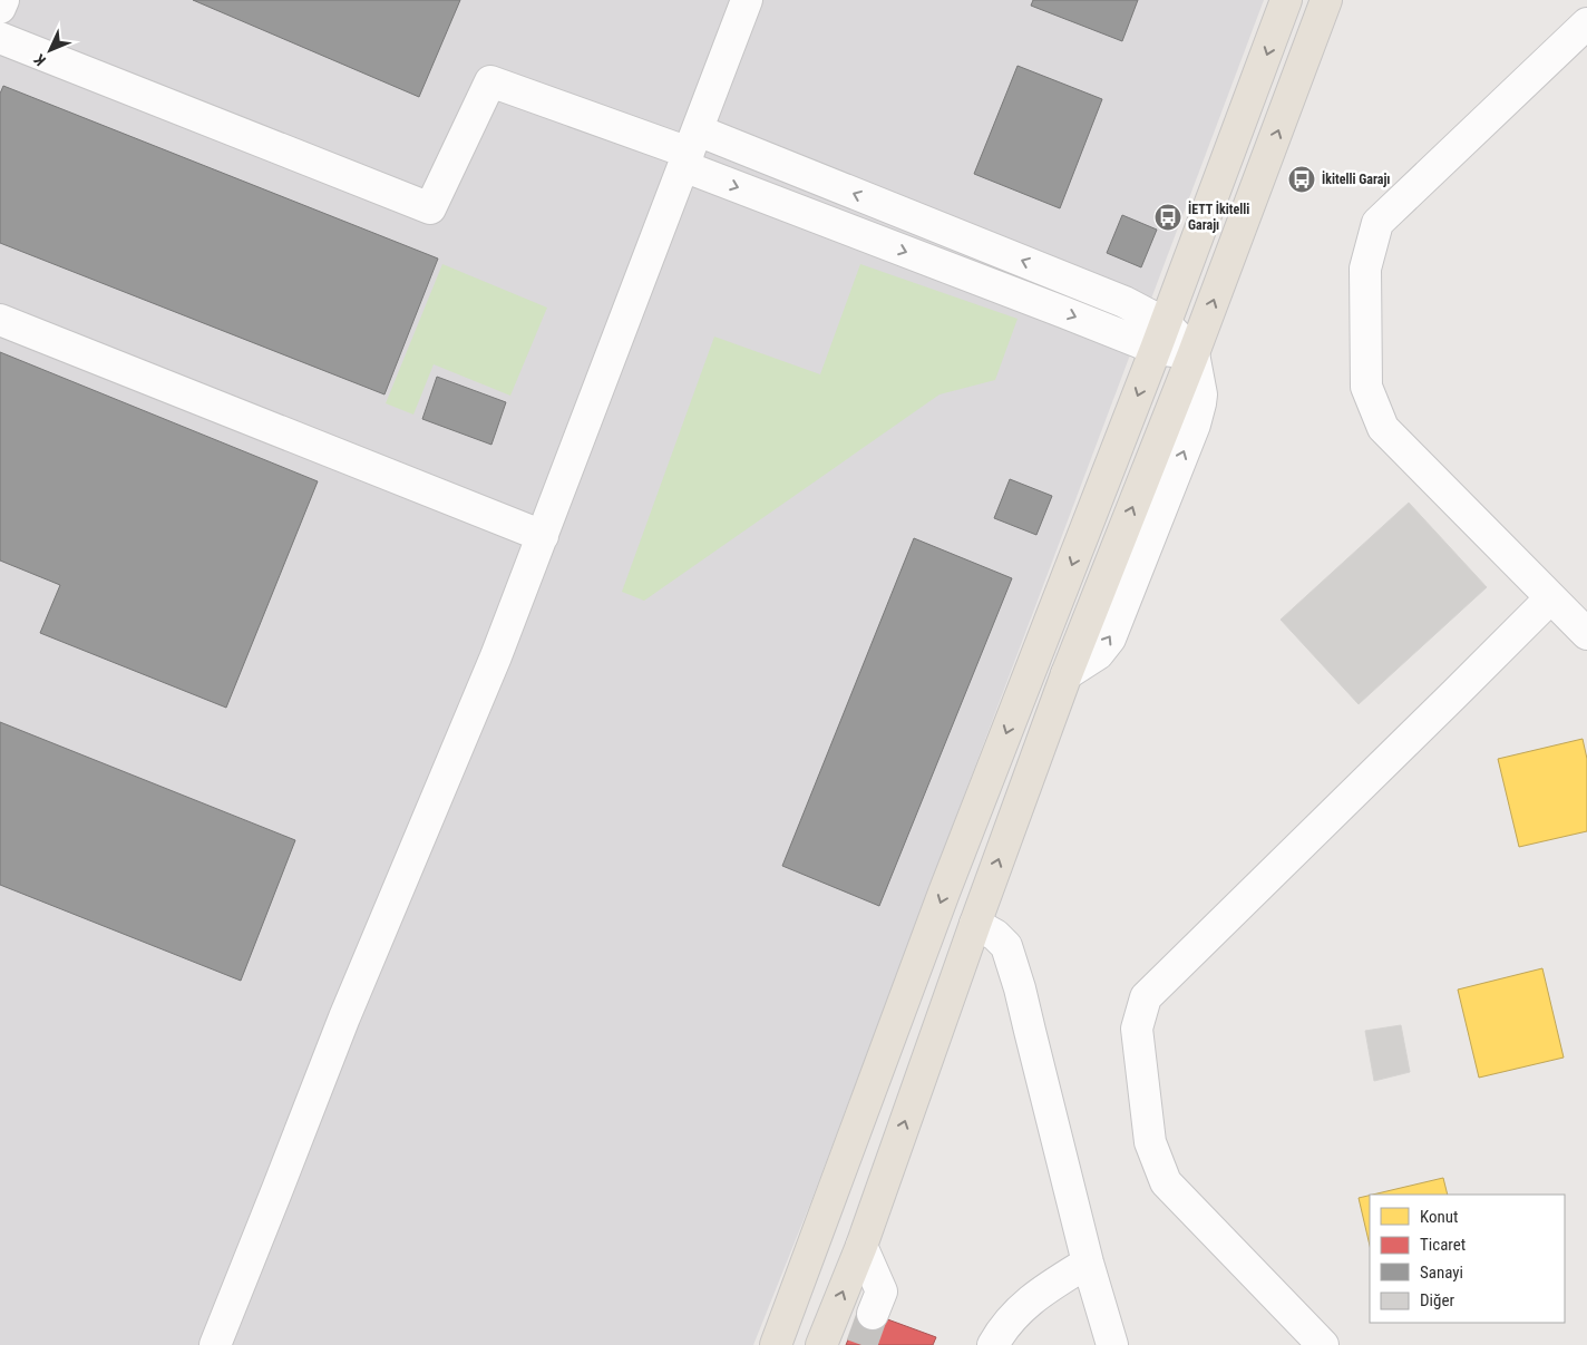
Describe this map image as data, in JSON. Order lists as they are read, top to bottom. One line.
{"places":{"bus stop":["İkitelli Garajı","İETT İkitelli Garajı"]},"legend":["Konut","Ticaret","Sanayi","Diğer"],"north":"bottom left"}
